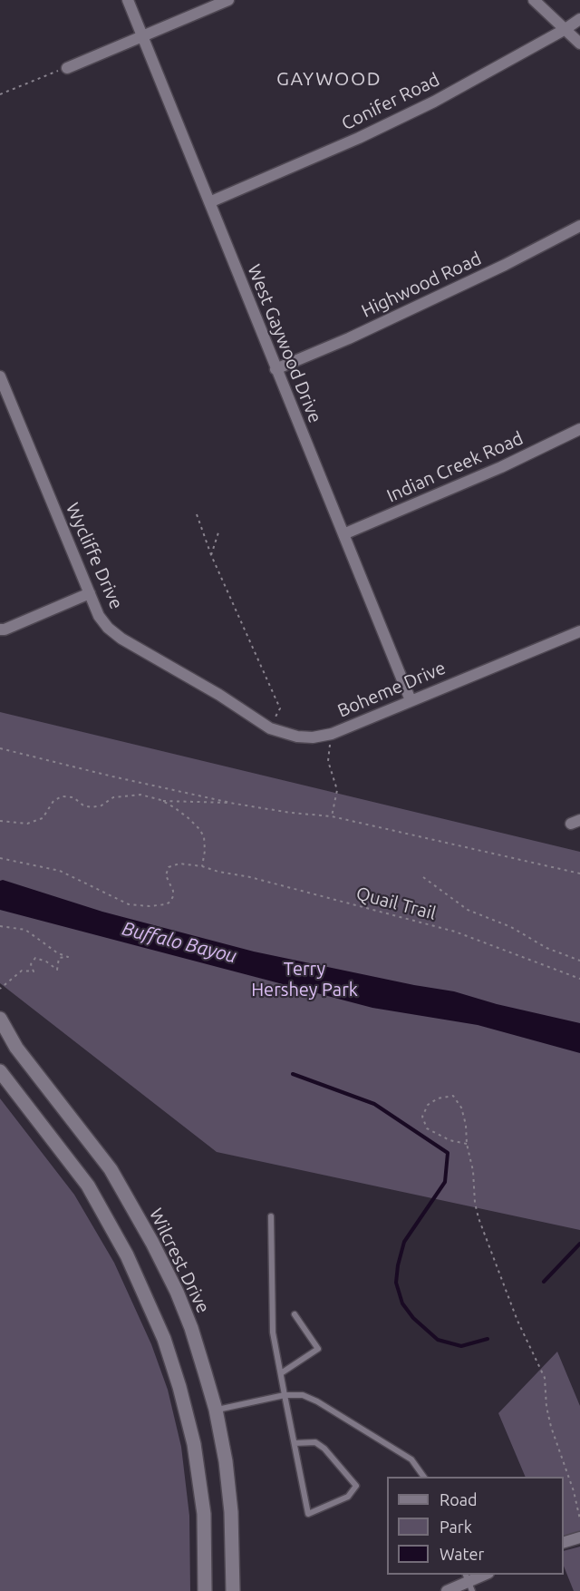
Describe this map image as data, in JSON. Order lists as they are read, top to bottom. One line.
{"streets":{"main road":["Wilcrest Drive"],"street":["Conifer Road","Highwood Road","West Gaywood Drive","Indian Creek Road","Wycliffe Drive","Boheme Drive"],"path":["Quail Trail"]},"crossings":[["Conifer Road","West Gaywood Drive"],["Highwood Road","West Gaywood Drive"],["West Gaywood Drive","Indian Creek Road"],["West Gaywood Drive","Boheme Drive"],["Wycliffe Drive","Boheme Drive"]],"districts":["GAYWOOD"],"water":["Buffalo Bayou"],"parks":["Terry Hershey Park"],"legend":["Road","Park","Water"]}
